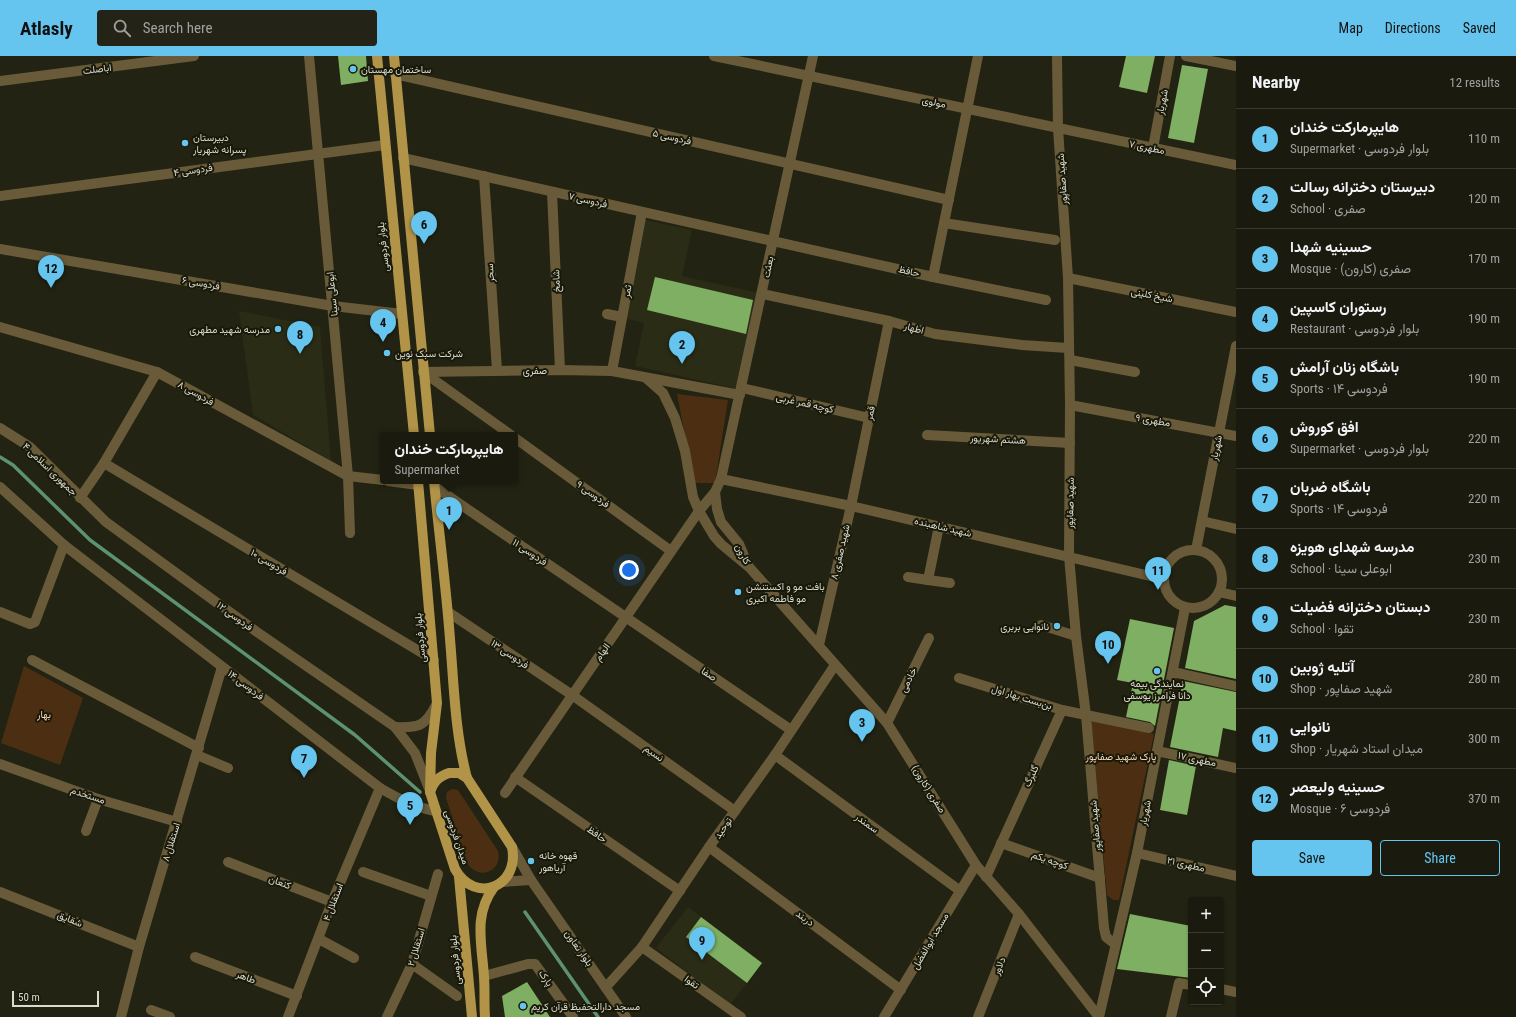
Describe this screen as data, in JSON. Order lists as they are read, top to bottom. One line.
{"streets":{"main road":["بلوار فردوسی","میدان فردوسی"],"street":["اباصلت","مولوی","شهریار","فردوسی ۵","مطهری ۷","فردوسی ۴","شهید صفاپور","فردوسی ۷","بعثت","حافظ","سحر","شامخ","فردوسی ۶","ثمر","ابوعلی سینا","شیخ کلینی","اطهار","صفری","فردوسی ۸","کوچه قمر غربی","قمر","مطهری ۹","هشتم شهریور","جمهوری اسلامی ۴","فردوسی ۹","شهید شاهبنده","فردوسی ۱۱","شهید صفری ۸","کارون","فردوسی ۱۰","فردوسی ۱۲","الهام","فردوسی ۱۳","صفا","خادمی","فردوسی ۱۴","بن‌بست بهار اول","نسیم","مطهری ۱۷","گلبرگ","صفری (کارون)","مستخدم","سمندر","توحید","استقلال ۸","کوچه یکم","مطهری ۲۱","کنعان","استقلال ۴","دربند","شقایق","مسجد ابوالفضل","استقلال ۲","بلوار تعاون","دلاور","طاهر","پارک","تقوا"]},"crossings":[["مولوی","مطهری ۷"],["مولوی","شهید صفاپور"],["مولوی","بعثت"],["شهریار","مطهری ۷"],["شهریار","شهید صفاپور"],["شهریار","مطهری ۹"],["شهریار","شهید شاهبنده"],["شهریار","مطهری ۱۷"],["شهریار","صفری (کارون)"],["شهریار","مطهری ۲۱"],["فردوسی ۵","بعثت"],["مطهری ۷","شهید صفاپور"],["فردوسی ۴","بلوار فردوسی"],["فردوسی ۴","ابوعلی سینا"],["شهید صفاپور","شیخ کلینی"],["شهید صفاپور","اطهار"],["شهید صفاپور","مطهری ۹"],["شهید صفاپور","هشتم شهریور"],["شهید صفاپور","شهید شاهبنده"],["شهید صفاپور","بن‌بست بهار اول"],["شهید صفاپور","کوچه یکم"],["فردوسی ۷","بعثت"],["فردوسی ۷","حافظ"],["فردوسی ۷","سحر"],["فردوسی ۷","شامخ"],["فردوسی ۷","ثمر"],["بلوار فردوسی","فردوسی ۶"],["بلوار فردوسی","فردوسی ۱۰"],["بلوار فردوسی","فردوسی ۱۲"],["بلوار فردوسی","میدان فردوسی"],["بعثت","حافظ"],["بعثت","اطهار"],["بعثت","کوچه قمر غربی"],["بعثت","شهید شاهبنده"],["بعثت","کارون"],["بعثت","الهام"],["حافظ","الهام"],["حافظ","توحید"],["سحر","صفری"],["شامخ","صفری"],["فردوسی ۶","ابوعلی سینا"],["ثمر","صفری"],["ابوعلی سینا","فردوسی ۸"],["اطهار","قمر"],["صفری","کوچه قمر غربی"],["صفری","کارون"],["کوچه قمر غربی","قمر"],["قمر","شهید شاهبنده"],["قمر","شهید صفری ۸"],["جمهوری اسلامی ۴","فردوسی ۱۲"],["فردوسی ۹","الهام"],["شهید شاهبنده","شهید صفری ۸"],["فردوسی ۱۱","الهام"],["فردوسی ۱۱","صفا"],["شهید صفری ۸","صفری (کارون)"],["کارون","الهام"],["کارون","صفری (کارون)"],["فردوسی ۱۲","میدان فردوسی"],["الهام","فردوسی ۱۳"],["الهام","صفا"],["الهام","نسیم"],["فردوسی ۱۳","نسیم"],["صفا","توحید"],["خادمی","صفری (کارون)"],["فردوسی ۱۴","میدان فردوسی"],["فردوسی ۱۴","استقلال ۸"],["فردوسی ۱۴","استقلال ۴"],["بن‌بست بهار اول","گلبرگ"],["نسیم","توحید"],["گلبرگ","صفری (کارون)"],["گلبرگ","کوچه یکم"],["صفری (کارون)","توحید"],["صفری (کارون)","مسجد ابوالفضل"],["صفری (کارون)","دلاور"],["مستخدم","استقلال ۸"],["سمندر","توحید"],["سمندر","مسجد ابوالفضل"],["توحید","دربند"],["توحید","بلوار تعاون"],["توحید","تقوا"],["استقلال ۸","شقایق"],["کنعان","استقلال ۴"],["استقلال ۴","طاهر"],["دربند","مسجد ابوالفضل"]],"parks":["بهار","پارک شهید صفاپور"],"places":["ساختمان مهستان","دبیرستان پسرانه شهریار","مدرسه شهید مطهری","شرکت سبک نوین","بافت مو و اکستنشن مو فاطمه اکبری","نانوایی بربری","نمایندگی بیمه دانا فرامرز یوسفی","قهوه خانه آریاهور","مسجد دارالتحفیظ قرآن کریم"],"scale_bar":"50 m","page":{"header":"Atlasly","search":"Search here","nav":["Map","Directions","Saved"],"heading":["Nearby","12 results"],"list":[{"mark":"1","name":"هایپرمارکت خندان","note":"Supermarket · بلوار فردوسی","value":"110 m"},{"mark":"2","name":"دبیرستان دخترانه رسالت","note":"School · صفری","value":"120 m"},{"mark":"3","name":"حسینیه شهدا","note":"Mosque · صفری (کارون)","value":"170 m"},{"mark":"4","name":"رستوران کاسپین","note":"Restaurant · بلوار فردوسی","value":"190 m"},{"mark":"5","name":"باشگاه زنان آرامش","note":"Sports · فردوسی ۱۴","value":"190 m"},{"mark":"6","name":"افق کوروش","note":"Supermarket · بلوار فردوسی","value":"220 m"},{"mark":"7","name":"باشگاه ضربان","note":"Sports · فردوسی ۱۴","value":"220 m"},{"mark":"8","name":"مدرسه شهدای هویزه","note":"School · ابوعلی سینا","value":"230 m"},{"mark":"9","name":"دبستان دخترانه فضیلت","note":"School · تقوا","value":"230 m"},{"mark":"10","name":"آتلیه ژوبین","note":"Shop · شهید صفاپور","value":"280 m"},{"mark":"11","name":"نانوایی","note":"Shop · میدان استاد شهریار","value":"300 m"},{"mark":"12","name":"حسینیه ولیعصر","note":"Mosque · فردوسی ۶","value":"370 m"}],"pins":["6","12","4","8","2","1","11","10","3","7","5","9"],"popup":["هایپرمارکت خندان","Supermarket"],"buttons":["Save","Share"],"map_buttons":["+","−"],"scale":"50 m"}}
